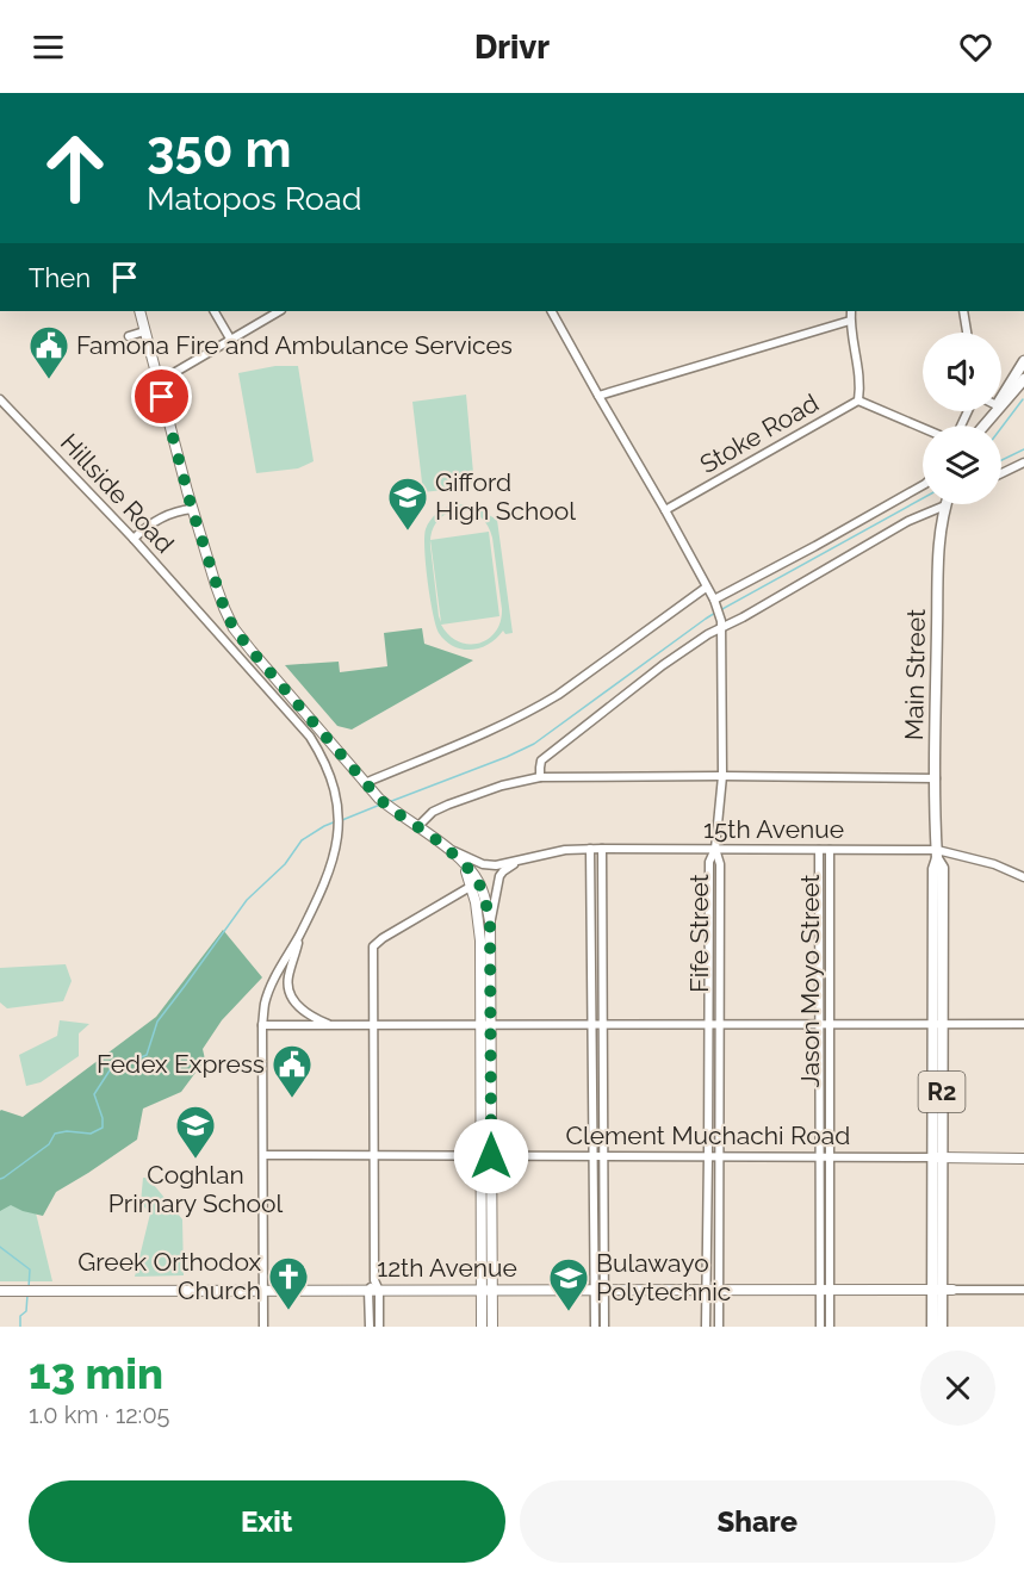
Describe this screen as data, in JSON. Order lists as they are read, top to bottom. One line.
{"streets":{"highway":["Main Street","R2"],"main road":["Clement Muchachi Road","12th Avenue"],"street":["Stoke Road","Hillside Road","15th Avenue","Fife Street","Jason Moyo Street"]},"crossings":[["Hillside Road","Clement Muchachi Road"],["Hillside Road","12th Avenue"],["Main Street","15th Avenue"],["Main Street","R2"],["15th Avenue","Fife Street"],["15th Avenue","Jason Moyo Street"],["15th Avenue","R2"],["Fife Street","Clement Muchachi Road"],["Fife Street","12th Avenue"],["Jason Moyo Street","Clement Muchachi Road"],["Jason Moyo Street","12th Avenue"],["R2","Clement Muchachi Road"],["R2","12th Avenue"]],"places":{"public building":["Famona Fire and Ambulance Services","Fedex Express"],"school or university":["Gifford High School","Coghlan Primary School","Bulawayo Polytechnic"],"church":["Greek Orthodox Church"]},"page":{"header":"Drivr","turn":["350 m","Matopos Road"],"then":"Then","heading":["13 min","1.0 km · 12:05"],"buttons":["Exit","Share"]}}
